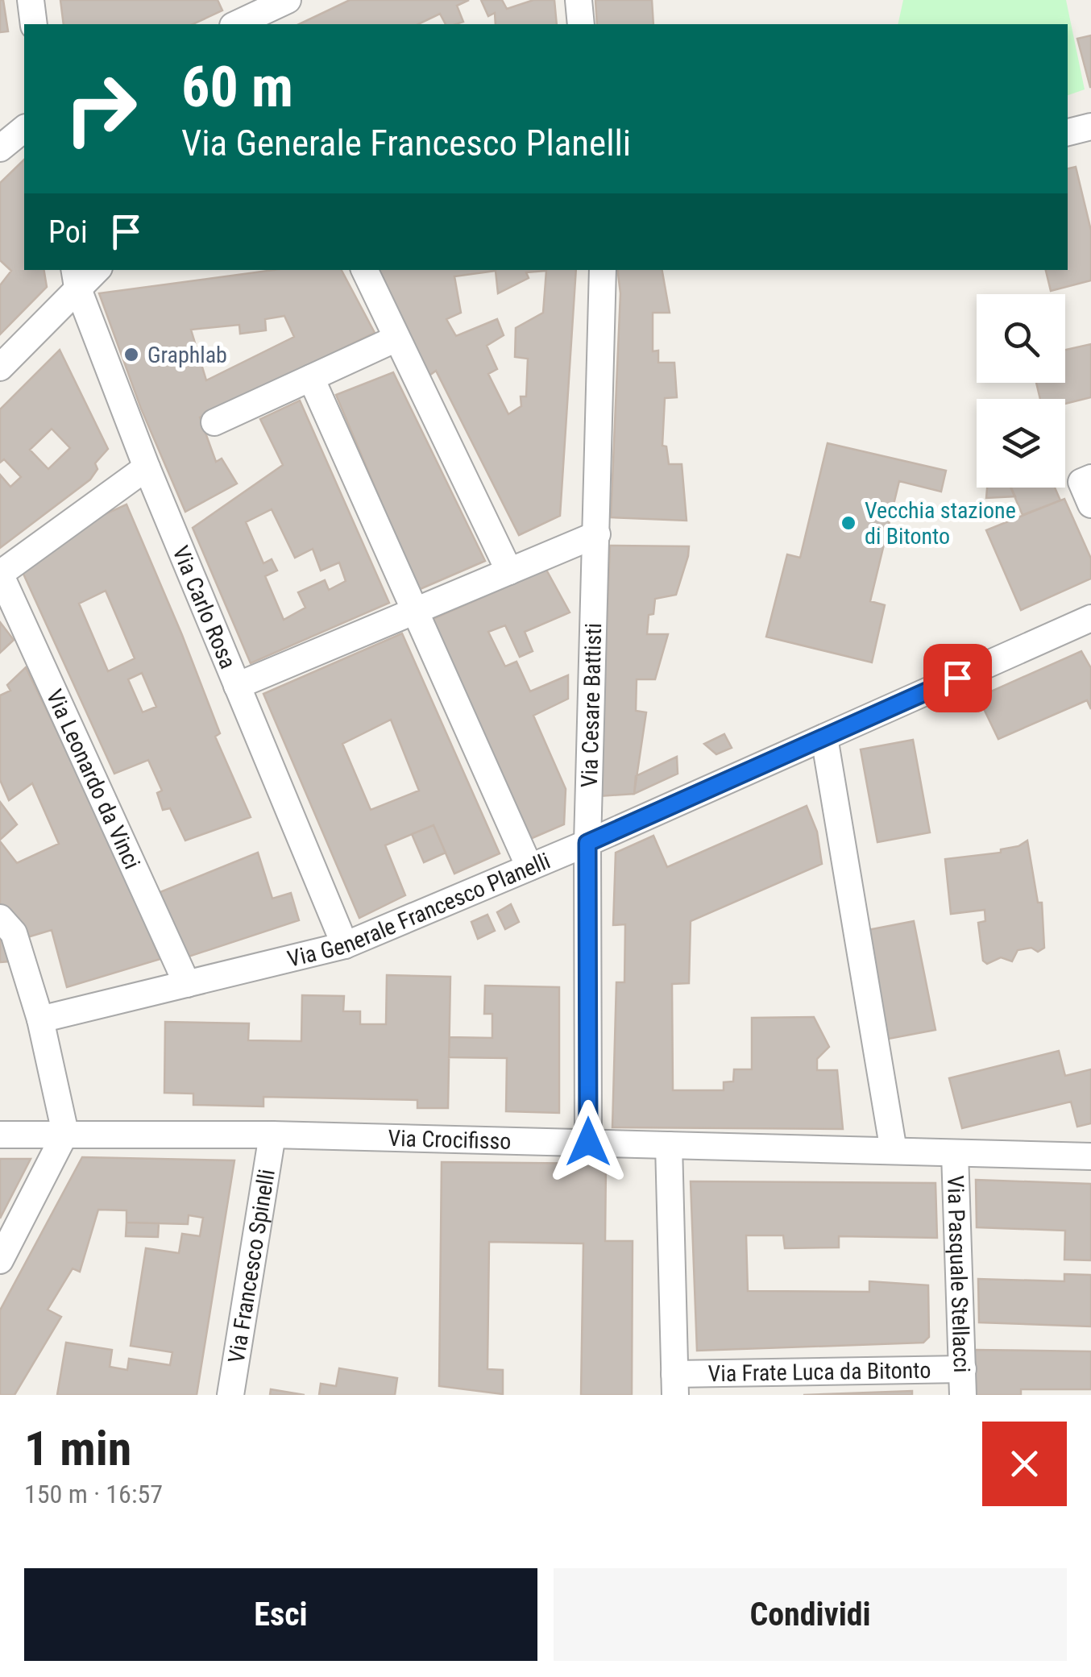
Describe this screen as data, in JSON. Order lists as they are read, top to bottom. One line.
{"streets":{"street":["Via Carlo Rosa","Via Cesare Battisti","Via Leonardo da Vinci","Via Generale Francesco Planelli","Via Crocifisso","Via Francesco Spinelli","Via Pasquale Stellacci","Via Frate Luca da Bitonto"]},"crossings":[["Via Carlo Rosa","Via Leonardo da Vinci"],["Via Carlo Rosa","Via Generale Francesco Planelli"],["Via Cesare Battisti","Via Generale Francesco Planelli"],["Via Cesare Battisti","Via Crocifisso"],["Via Leonardo da Vinci","Via Generale Francesco Planelli"],["Via Crocifisso","Via Francesco Spinelli"],["Via Crocifisso","Via Pasquale Stellacci"],["Via Pasquale Stellacci","Via Frate Luca da Bitonto"]],"places":["Graphlab","Vecchia stazione di Bitonto"],"page":{"turn":["60 m","Via Generale Francesco Planelli"],"then":"Poi","heading":["1 min","150 m · 16:57"],"buttons":["Esci","Condividi"]}}
